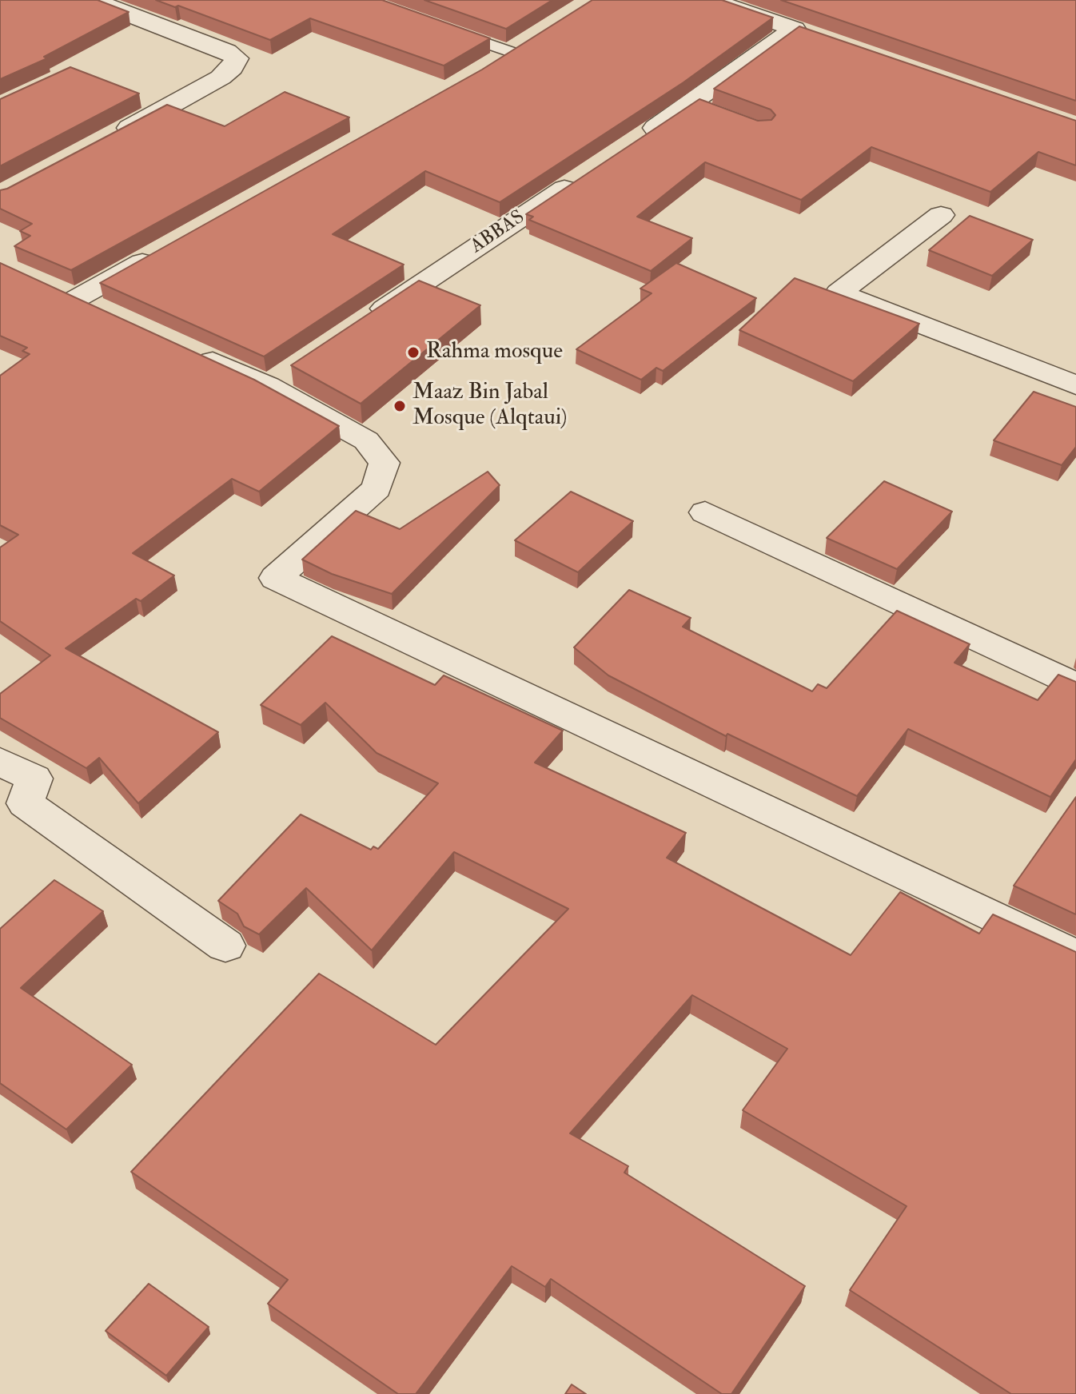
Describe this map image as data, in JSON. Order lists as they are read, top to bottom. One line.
{"streets":{"street":["ABBAS"]},"places":["Rahma mosque","Maaz Bin Jabal Mosque (Alqtaui)"]}
